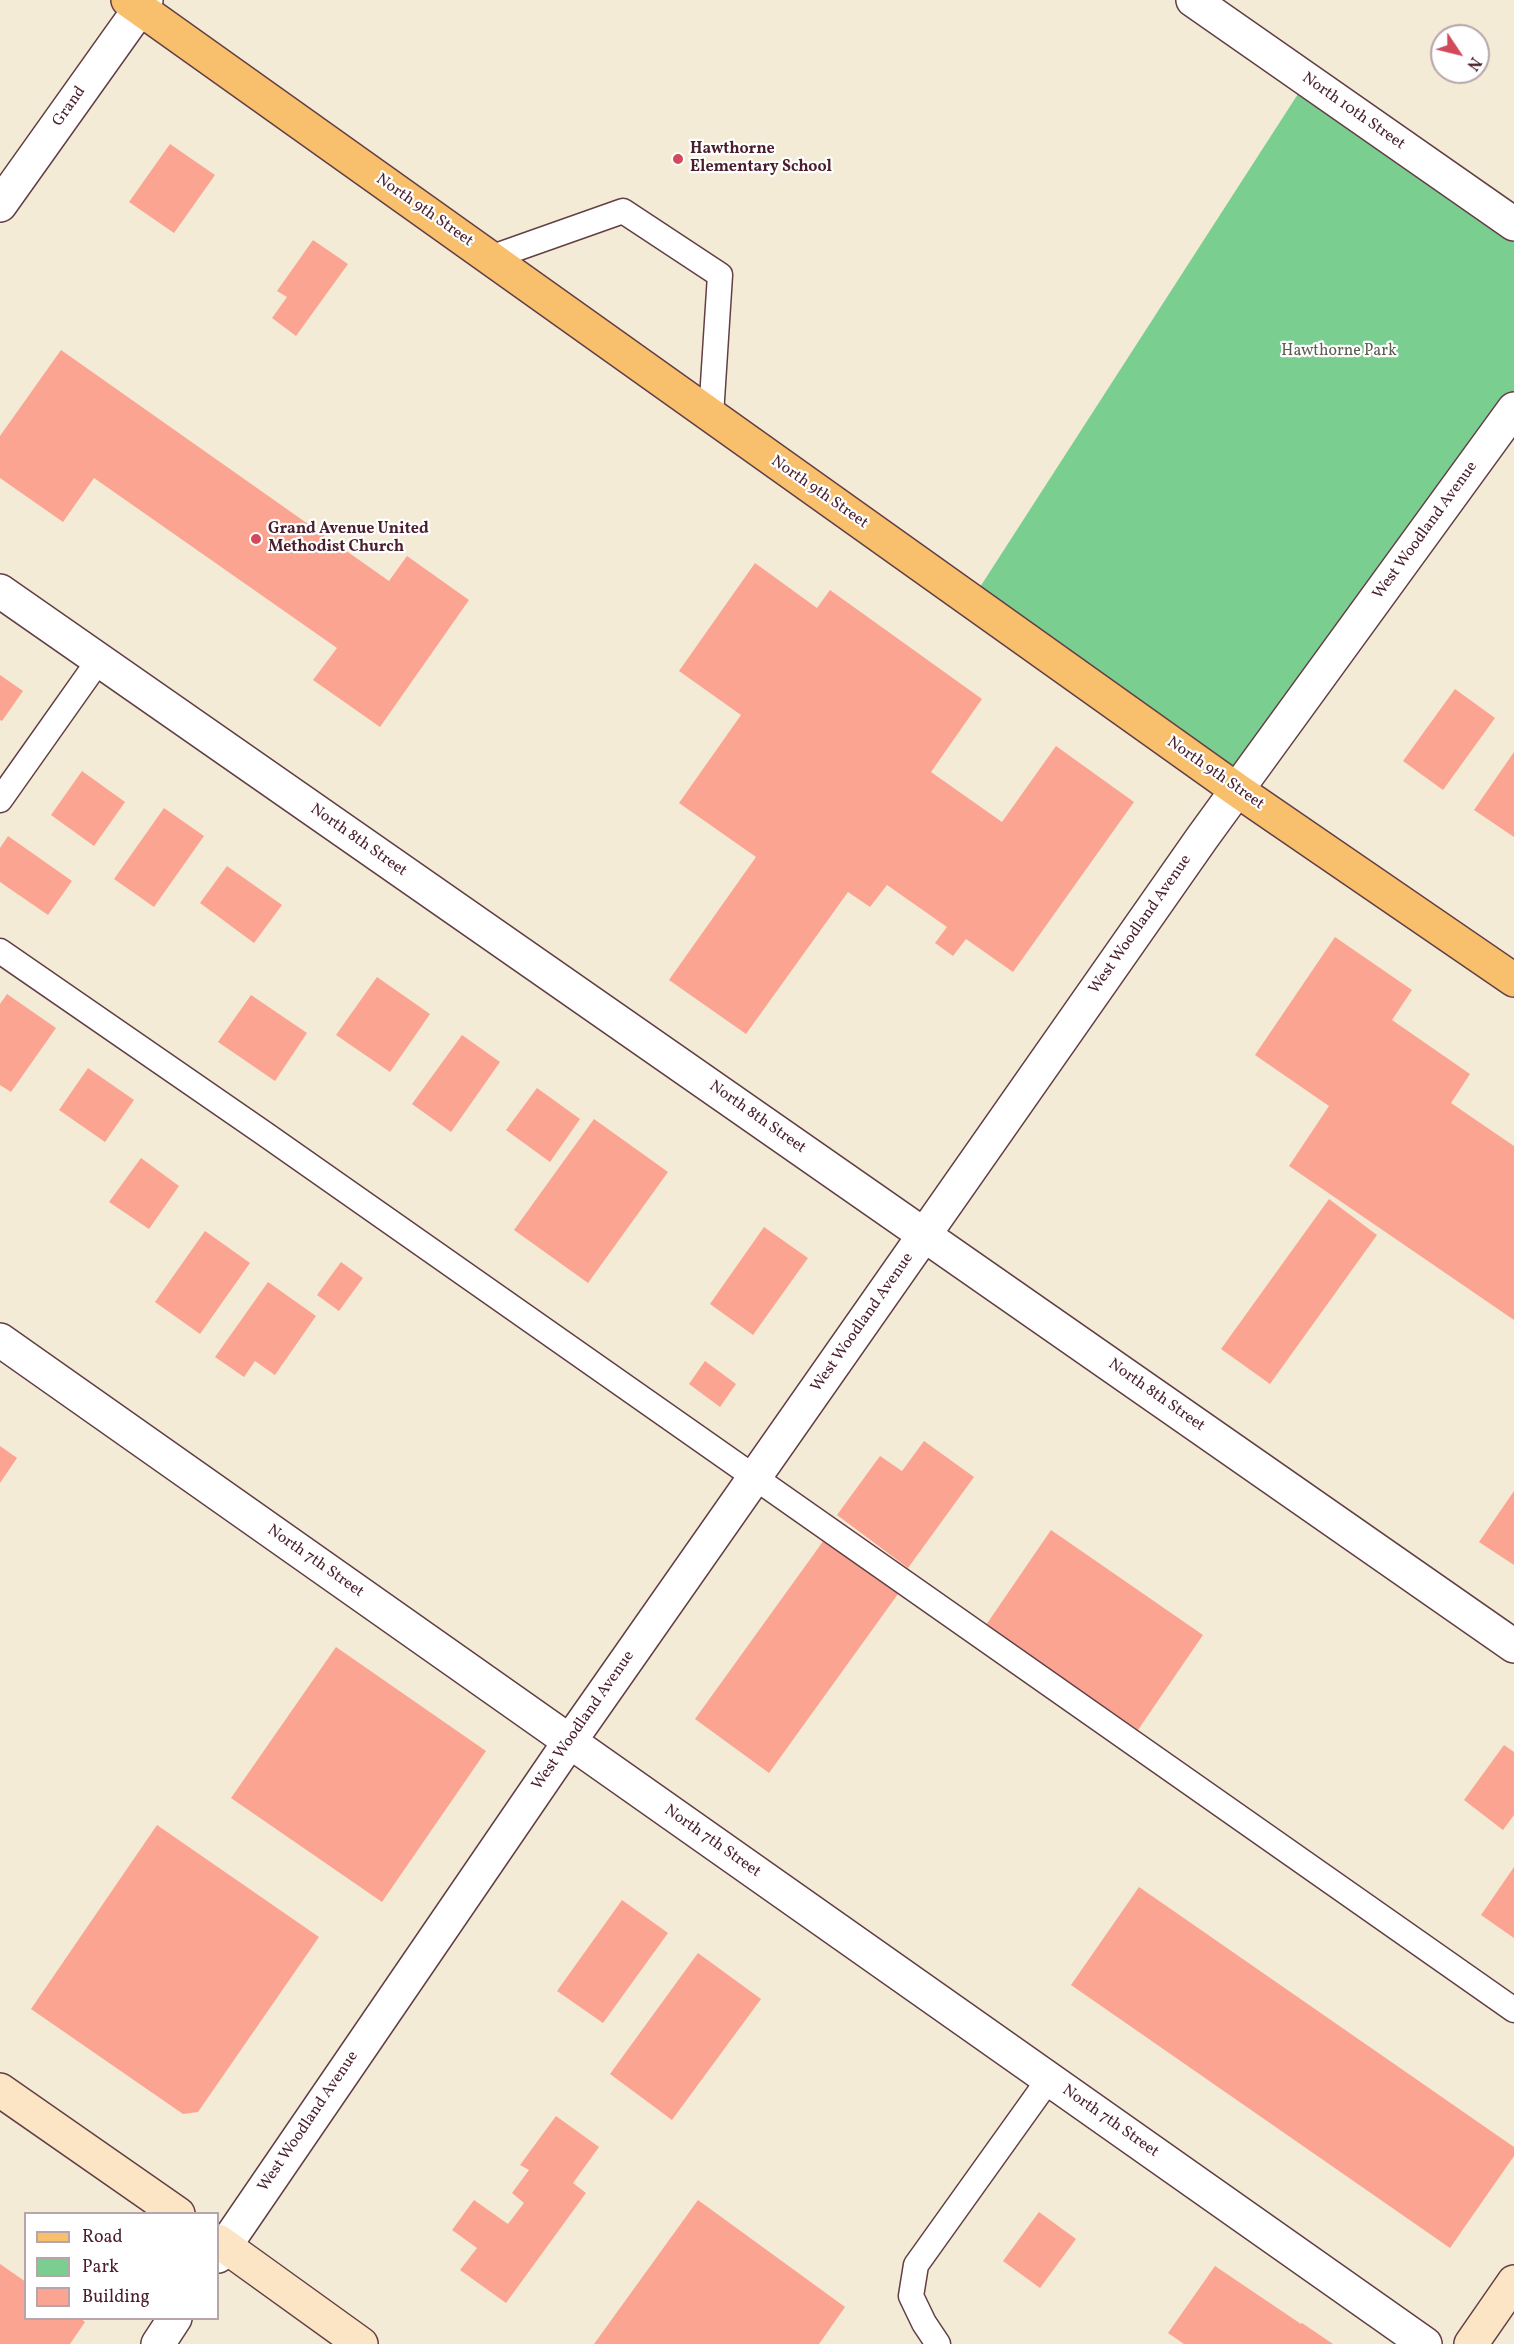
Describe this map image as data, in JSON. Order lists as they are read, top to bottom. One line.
{"streets":{"main road":["North 9th Street"],"street":["Grand","North 10th Street","West Woodland Avenue","North 8th Street","North 7th Street"]},"crossings":[["Grand","North 9th Street"],["North 9th Street","West Woodland Avenue"],["West Woodland Avenue","North 8th Street"],["West Woodland Avenue","North 7th Street"]],"parks":["Hawthorne Park"],"places":["Hawthorne Elementary School","Grand Avenue United Methodist Church"],"legend":["Road","Park","Building"],"north":"bottom right"}
